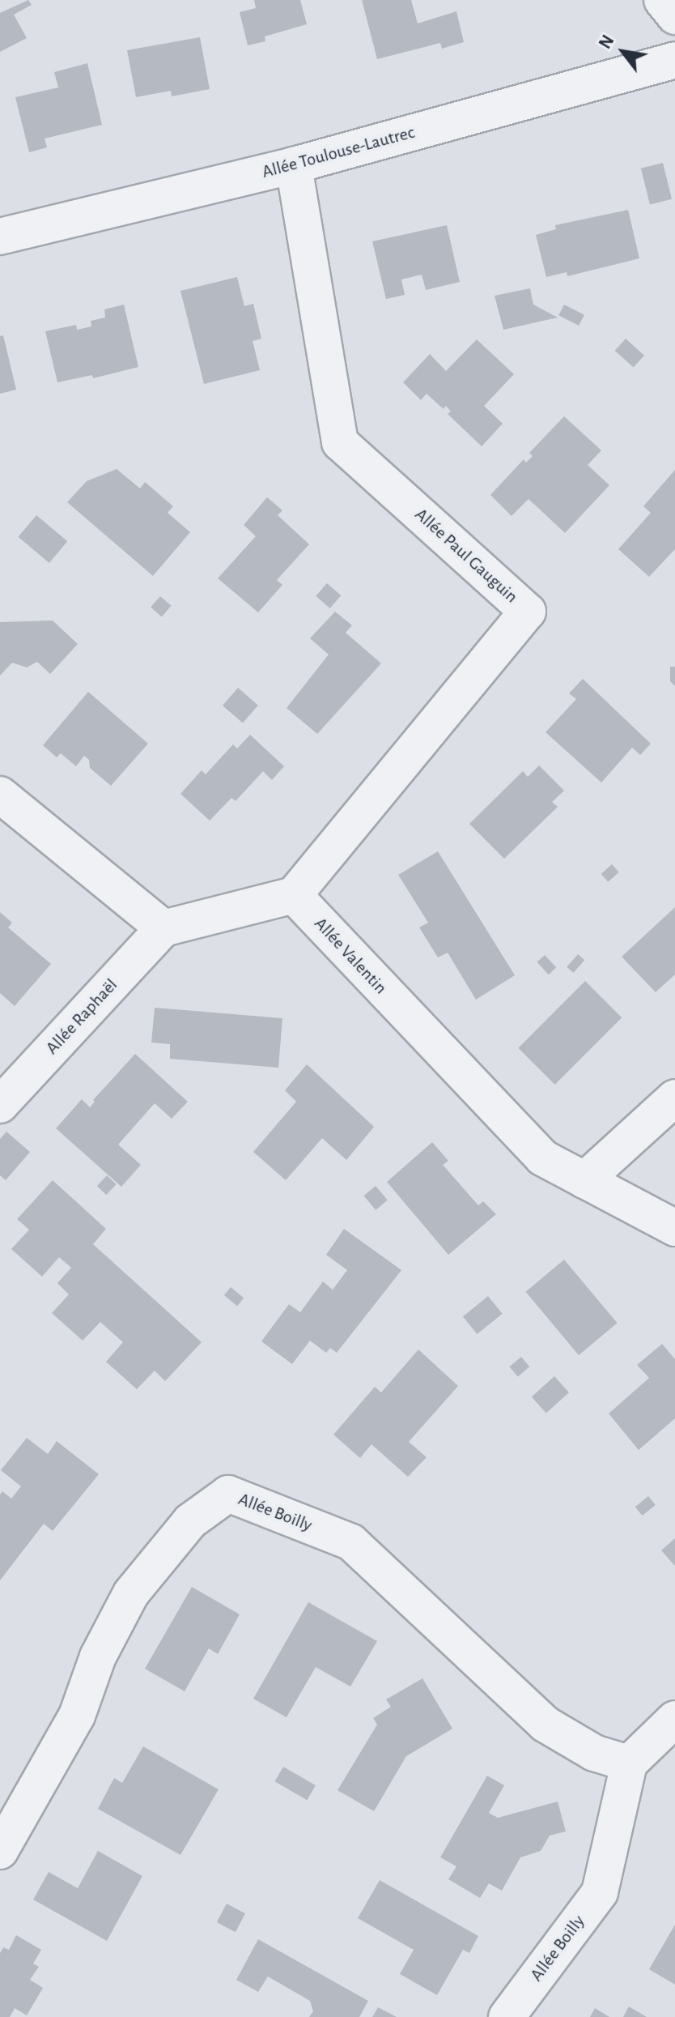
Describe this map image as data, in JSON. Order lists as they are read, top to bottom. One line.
{"streets":{"street":["Allée Toulouse-Lautrec","Allée Paul Gauguin","Allée Valentin","Allée Raphaël","Allée Boilly"]},"crossings":[["Allée Toulouse-Lautrec","Allée Paul Gauguin"],["Allée Paul Gauguin","Allée Valentin"]],"north":"top left"}
